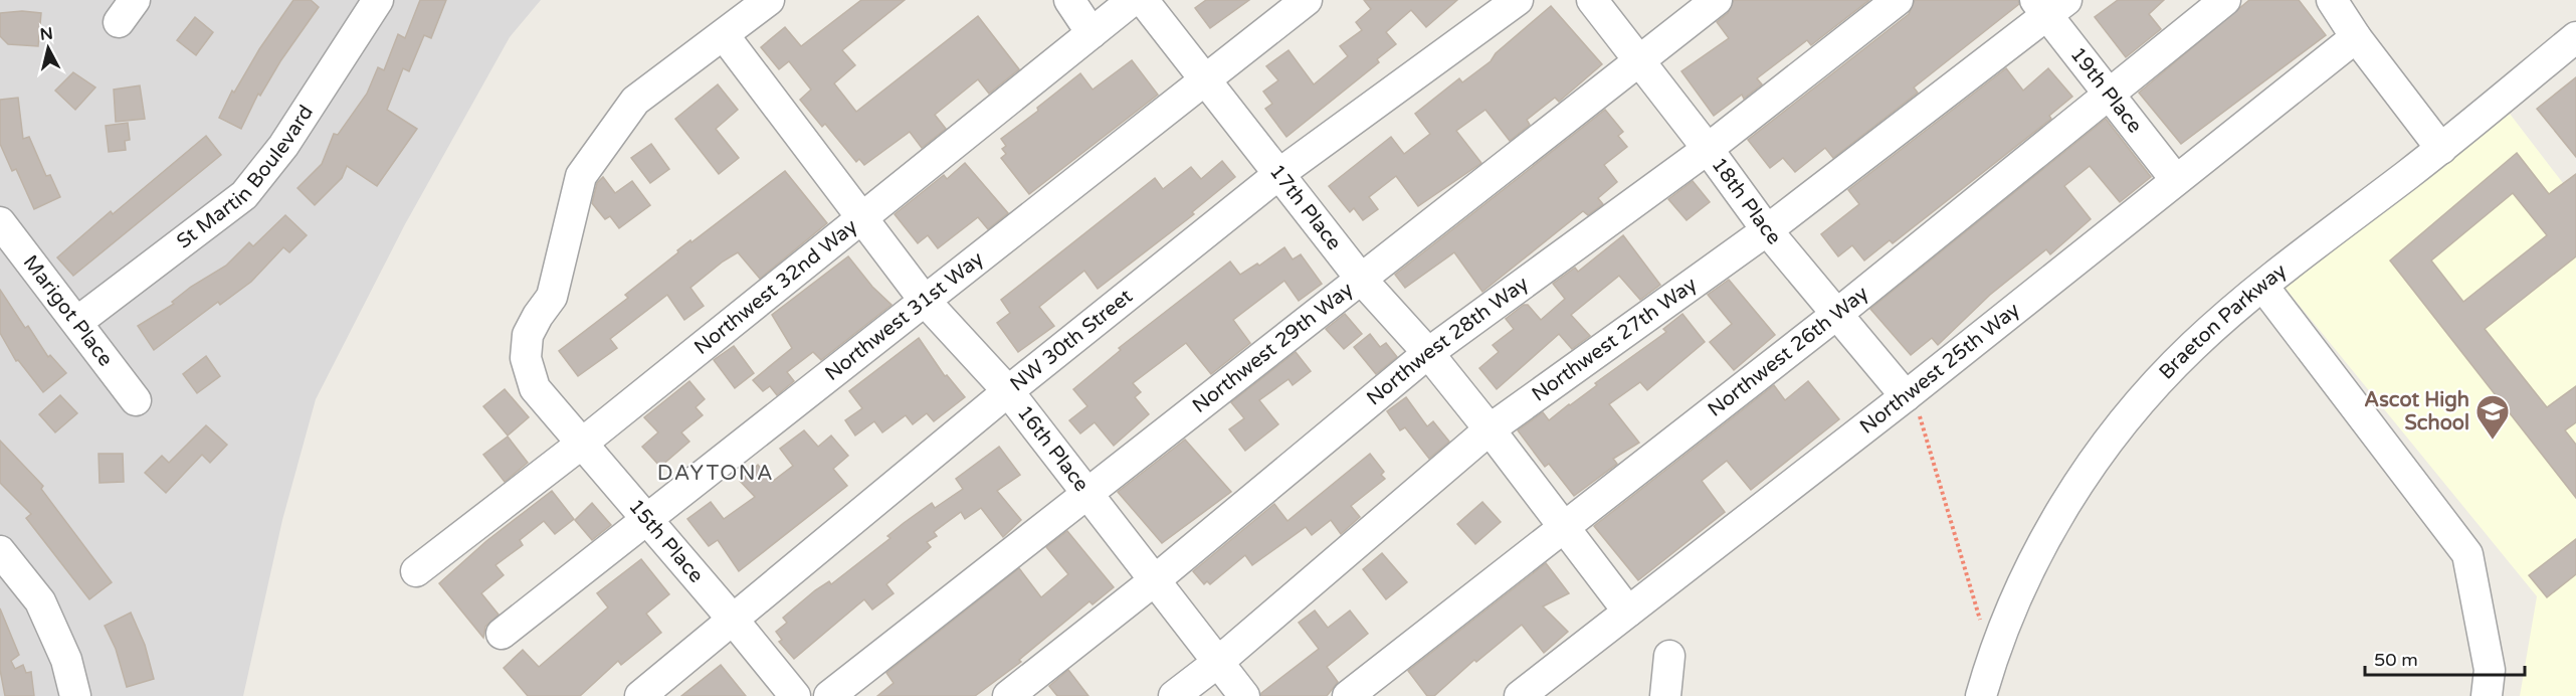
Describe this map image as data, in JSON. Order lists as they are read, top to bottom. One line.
{"streets":{"street":["19th Place","St Martin Boulevard","18th Place","17th Place","Northwest 32nd Way","Marigot Place","Northwest 31st Way","Braeton Parkway","NW 30th Street","Northwest 27th Way","Northwest 28th Way","Northwest 29th Way","Northwest 26th Way","Northwest 25th Way","16th Place","15th Place"]},"crossings":[["19th Place","Northwest 27th Way"],["19th Place","Northwest 26th Way"],["19th Place","Northwest 25th Way"],["St Martin Boulevard","Marigot Place"],["18th Place","Northwest 27th Way"],["18th Place","Northwest 28th Way"],["18th Place","Northwest 29th Way"],["18th Place","Northwest 26th Way"],["18th Place","Northwest 25th Way"],["17th Place","Northwest 31st Way"],["17th Place","NW 30th Street"],["17th Place","Northwest 27th Way"],["17th Place","Northwest 28th Way"],["17th Place","Northwest 29th Way"],["17th Place","Northwest 26th Way"],["17th Place","Northwest 25th Way"],["Northwest 32nd Way","16th Place"],["Northwest 32nd Way","15th Place"],["Northwest 31st Way","16th Place"],["Northwest 31st Way","15th Place"],["NW 30th Street","16th Place"],["NW 30th Street","15th Place"],["Northwest 27th Way","16th Place"],["Northwest 28th Way","16th Place"],["Northwest 29th Way","16th Place"],["16th Place","15th Place"]],"districts":["DAYTONA"],"places":{"school or university":["Ascot High School"]},"scale_bar":"50 m","north":"top"}
